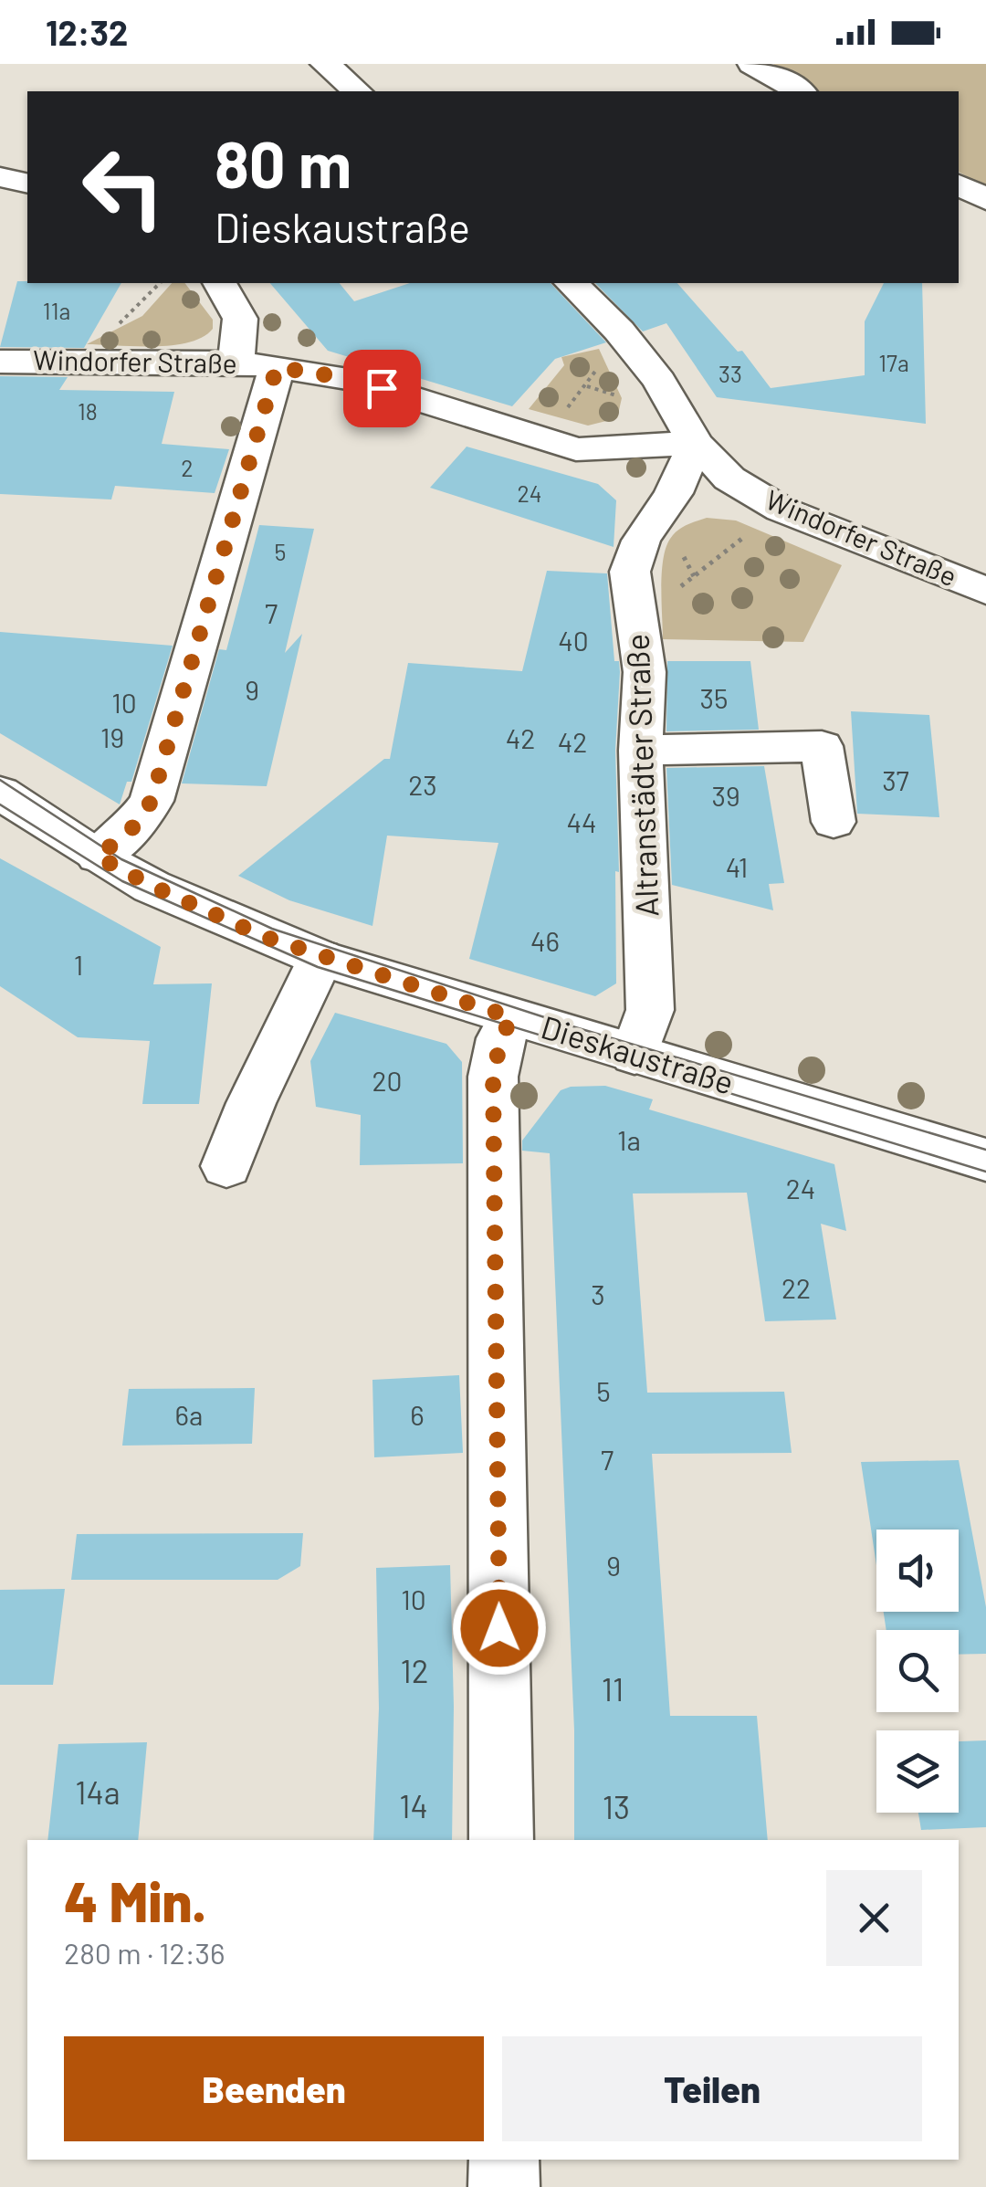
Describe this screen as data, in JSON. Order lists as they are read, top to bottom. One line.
{"streets":{"street":["Windorfer Straße","Altranstädter Straße","Dieskaustraße"]},"crossings":[["Windorfer Straße","Altranstädter Straße"],["Altranstädter Straße","Dieskaustraße"]],"house_numbers":["11a","17a","33","18","2","24","5","7","40","9","35","10","19","42","42","37","23","39","44","41","46","1","20","1a","24","22","3","5","6a","6","7","9","10","12","11","14a","14","13"],"page":{"status":"12:32","turn":["80 m","Dieskaustraße"],"heading":["4 Min.","280 m · 12:36"],"buttons":["Beenden","Teilen"]}}
